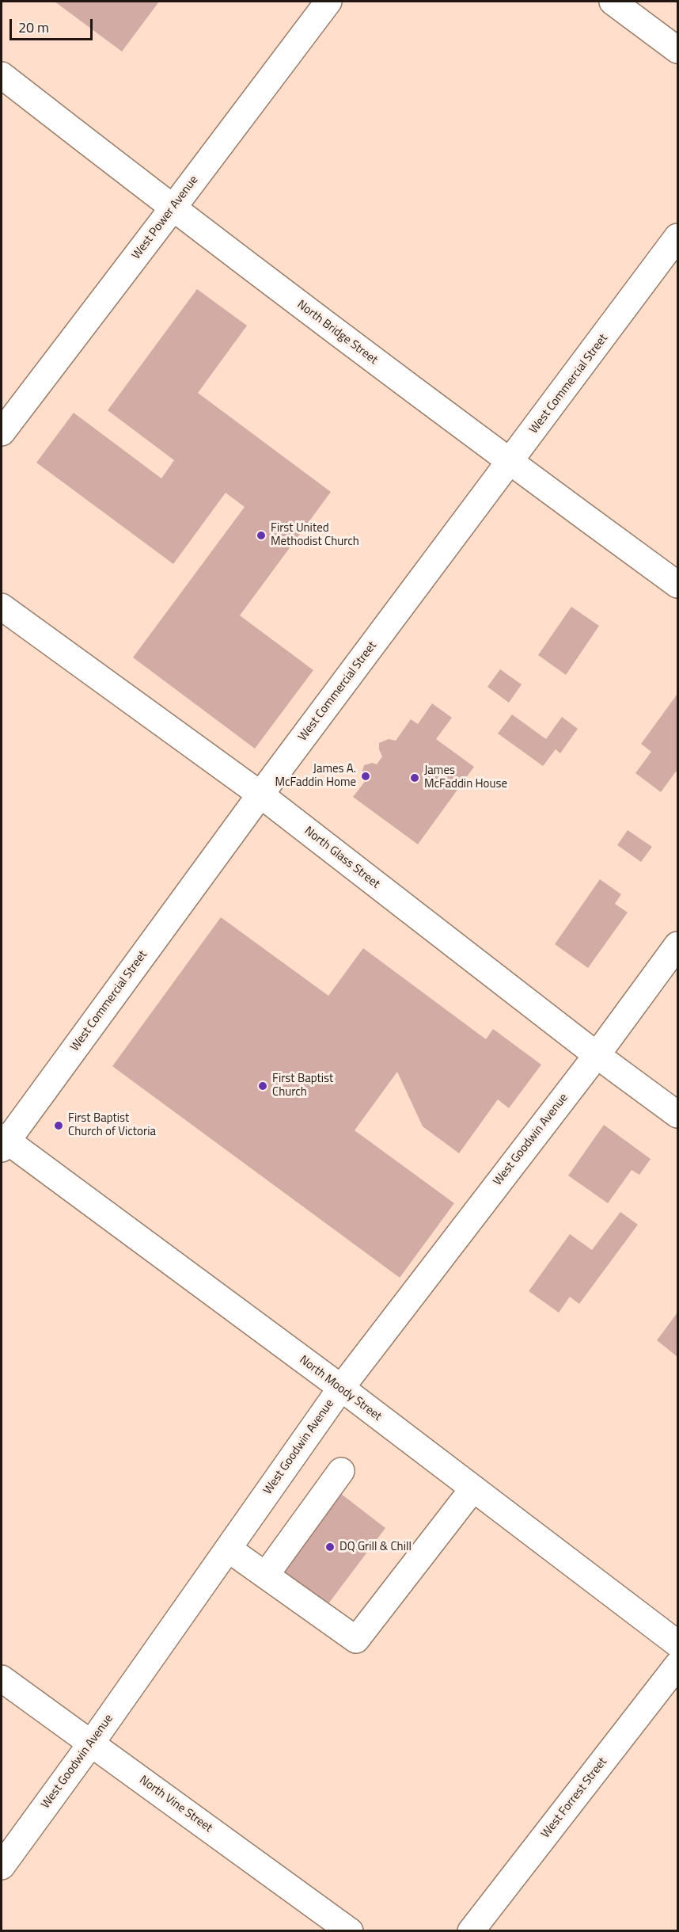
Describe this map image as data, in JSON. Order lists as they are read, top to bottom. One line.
{"streets":{"street":["West Power Avenue","North Bridge Street","West Commercial Street","North Glass Street","West Goodwin Avenue","North Moody Street","West Forrest Street","North Vine Street"]},"crossings":[["West Power Avenue","North Bridge Street"],["North Bridge Street","West Commercial Street"],["West Commercial Street","North Glass Street"],["West Commercial Street","North Moody Street"],["North Glass Street","West Goodwin Avenue"],["West Goodwin Avenue","North Moody Street"],["West Goodwin Avenue","North Vine Street"]],"places":["First United Methodist Church","James A. McFaddin Home","James McFaddin House","First Baptist Church","First Baptist Church of Victoria","DQ Grill & Chill"],"scale_bar":"20 m"}
